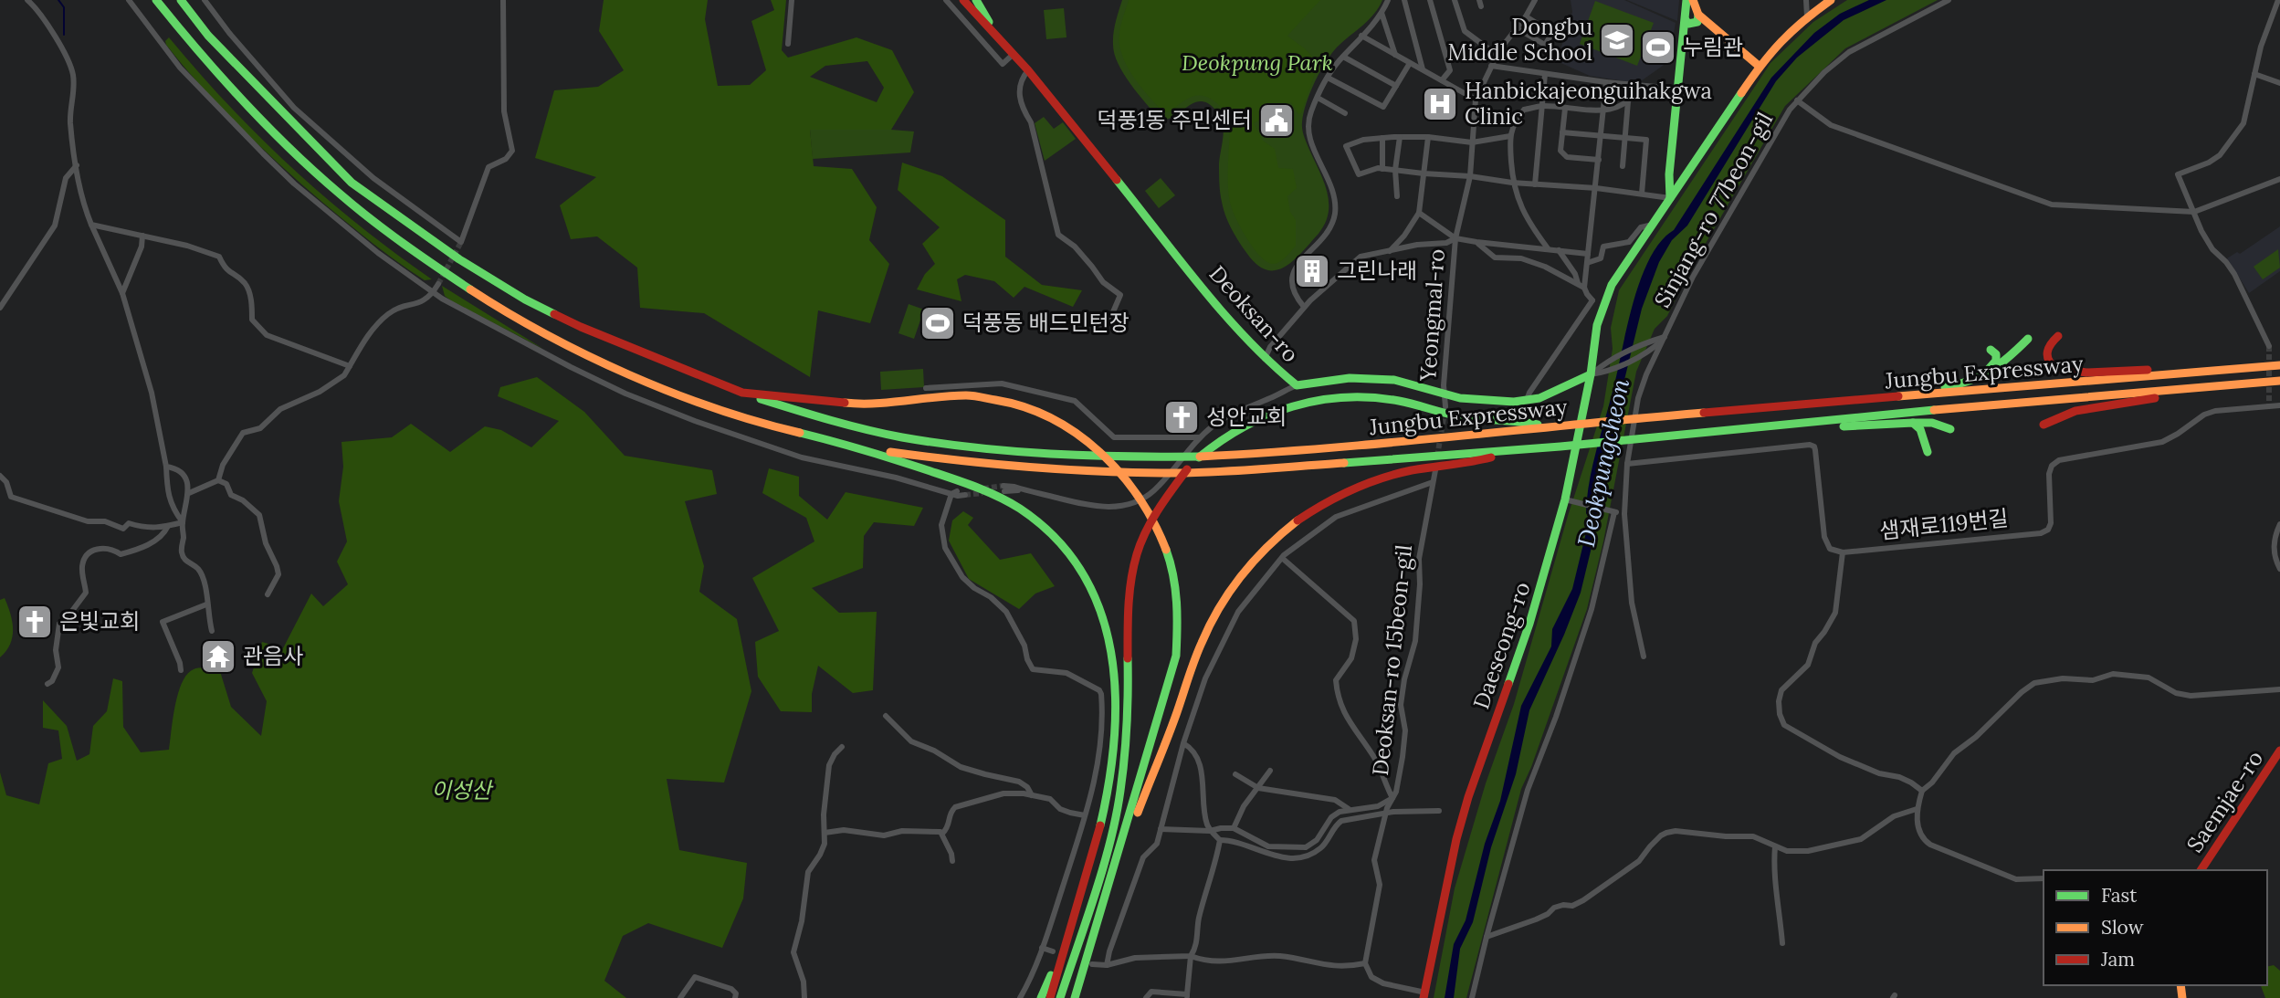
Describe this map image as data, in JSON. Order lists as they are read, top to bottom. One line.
{"streets":{"main road":["Deoksan-ro","Jungbu Expressway","Daeseong-ro","Saemjae-ro"],"street":["Sinjang-ro 77beon-gil","Yeongmal-ro","샘재로119번길","Deoksan-ro 15beon-gil"]},"crossings":[["Deoksan-ro","Yeongmal-ro"],["Deoksan-ro","Daeseong-ro"]],"water":["Deokpungcheon"],"parks":["Deokpung Park","이성산"],"places":{"school or university":["Dongbu Middle School"],"sports":["누림관","덕풍동 배드민턴장"],"hospital":["Hanbickajeonguihakgwa Clinic"],"public building":["덕풍1동 주민센터"],"building":["그린나래"],"church":["성안교회","은빛교회"],"temple":["관음사"]},"legend":["Fast","Slow","Jam"]}
